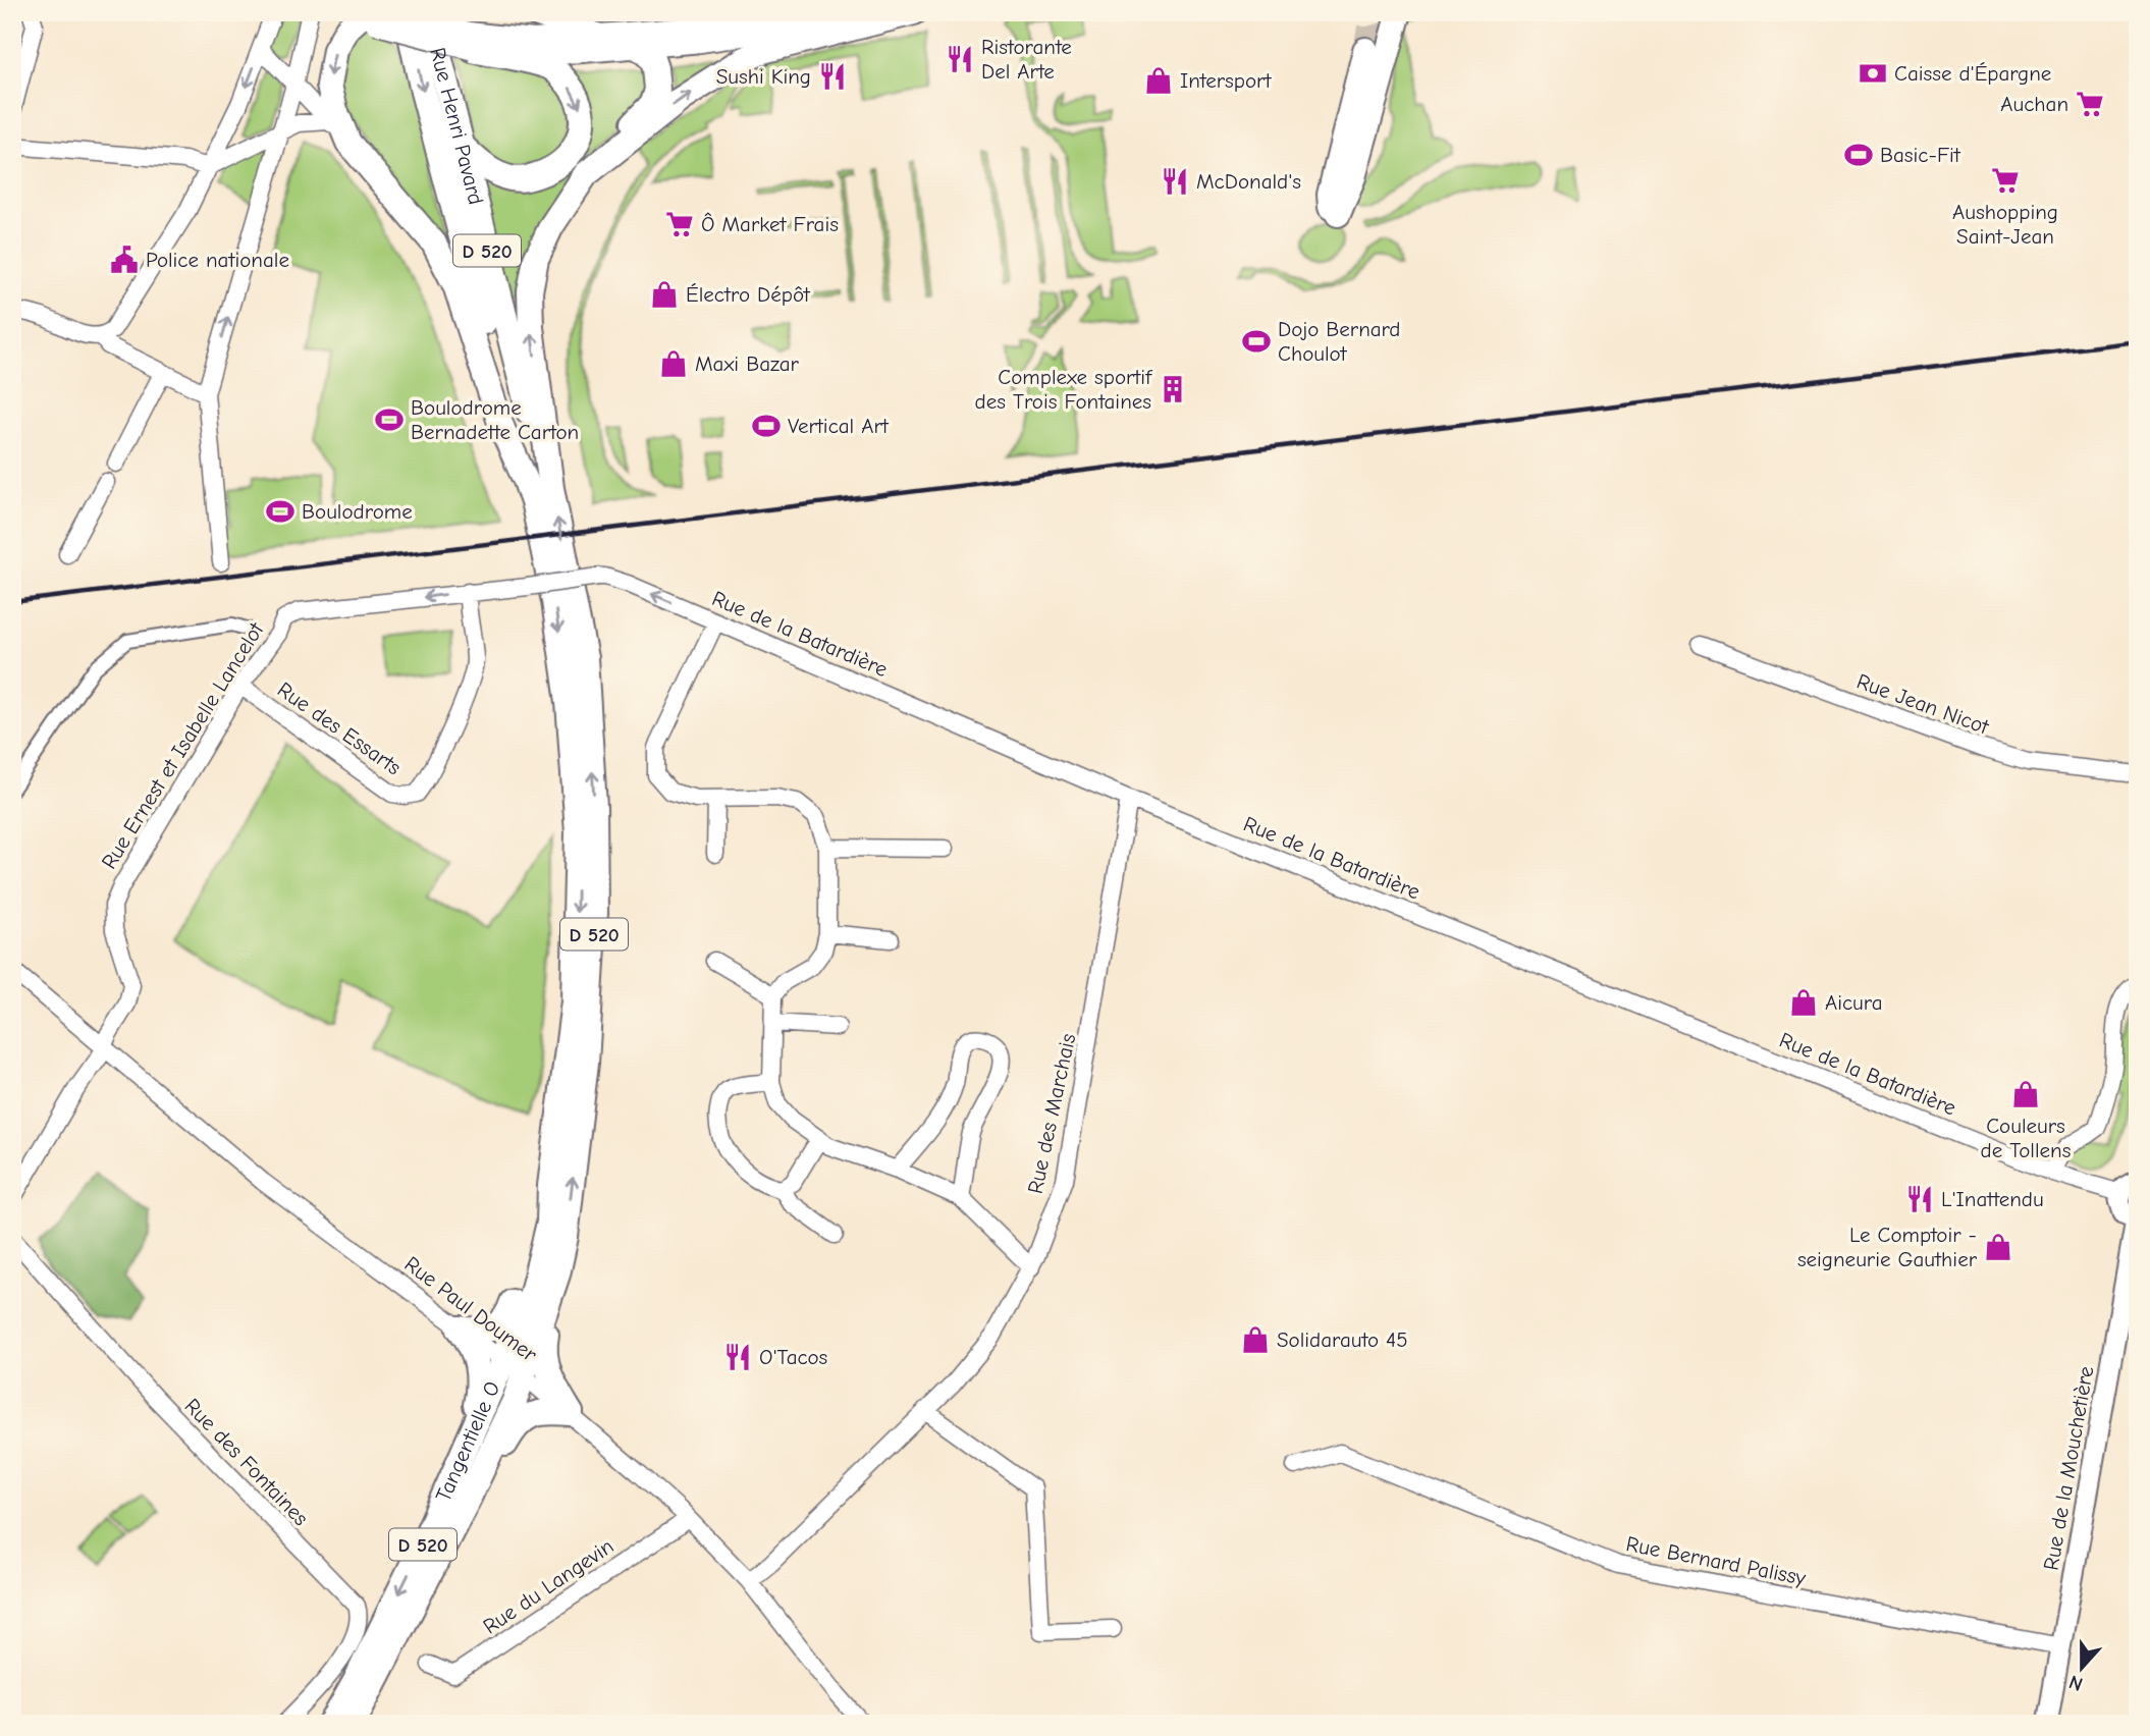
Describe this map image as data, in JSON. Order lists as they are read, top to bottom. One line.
{"streets":{"main road":["Rue Henri Pavard","D 520","Tangentielle O"],"street":["Rue de la Batardière","Rue Jean Nicot","Rue des Essarts","Rue Ernest et Isabelle Lancelot","Rue des Marchais","Rue Paul Doumer","Rue des Fontaines","Rue de la Mouchetière","Rue Bernard Palissy","Rue du Langevin"]},"crossings":[["Rue Henri Pavard","D 520"],["D 520","Rue Paul Doumer"],["D 520","Tangentielle O"],["Rue de la Batardière","Rue Ernest et Isabelle Lancelot"],["Rue de la Batardière","Rue des Marchais"],["Rue des Essarts","Rue Ernest et Isabelle Lancelot"],["Rue Ernest et Isabelle Lancelot","Rue Paul Doumer"],["Rue des Marchais","Rue Paul Doumer"],["Rue Paul Doumer","Tangentielle O"],["Rue Paul Doumer","Rue du Langevin"],["Rue de la Mouchetière","Rue Bernard Palissy"]],"places":{"restaurant":["Ristorante Del Arte","Sushi King","McDonald's","L'Inattendu","O'Tacos"],"bank":["Caisse d'Épargne"],"shop":["Intersport","Électro Dépôt","Maxi Bazar","Aicura","Couleurs de Tollens","Le Comptoir - seigneurie Gauthier","Solidarauto 45"],"supermarket":["Auchan","Aushopping Saint-Jean","Ô Market Frais"],"sports":["Basic-Fit","Dojo Bernard Choulot","Boulodrome Bernadette Carton","Vertical Art","Boulodrome"],"public building":["Police nationale"],"building":["Complexe sportif des Trois Fontaines"]},"north":"bottom"}
